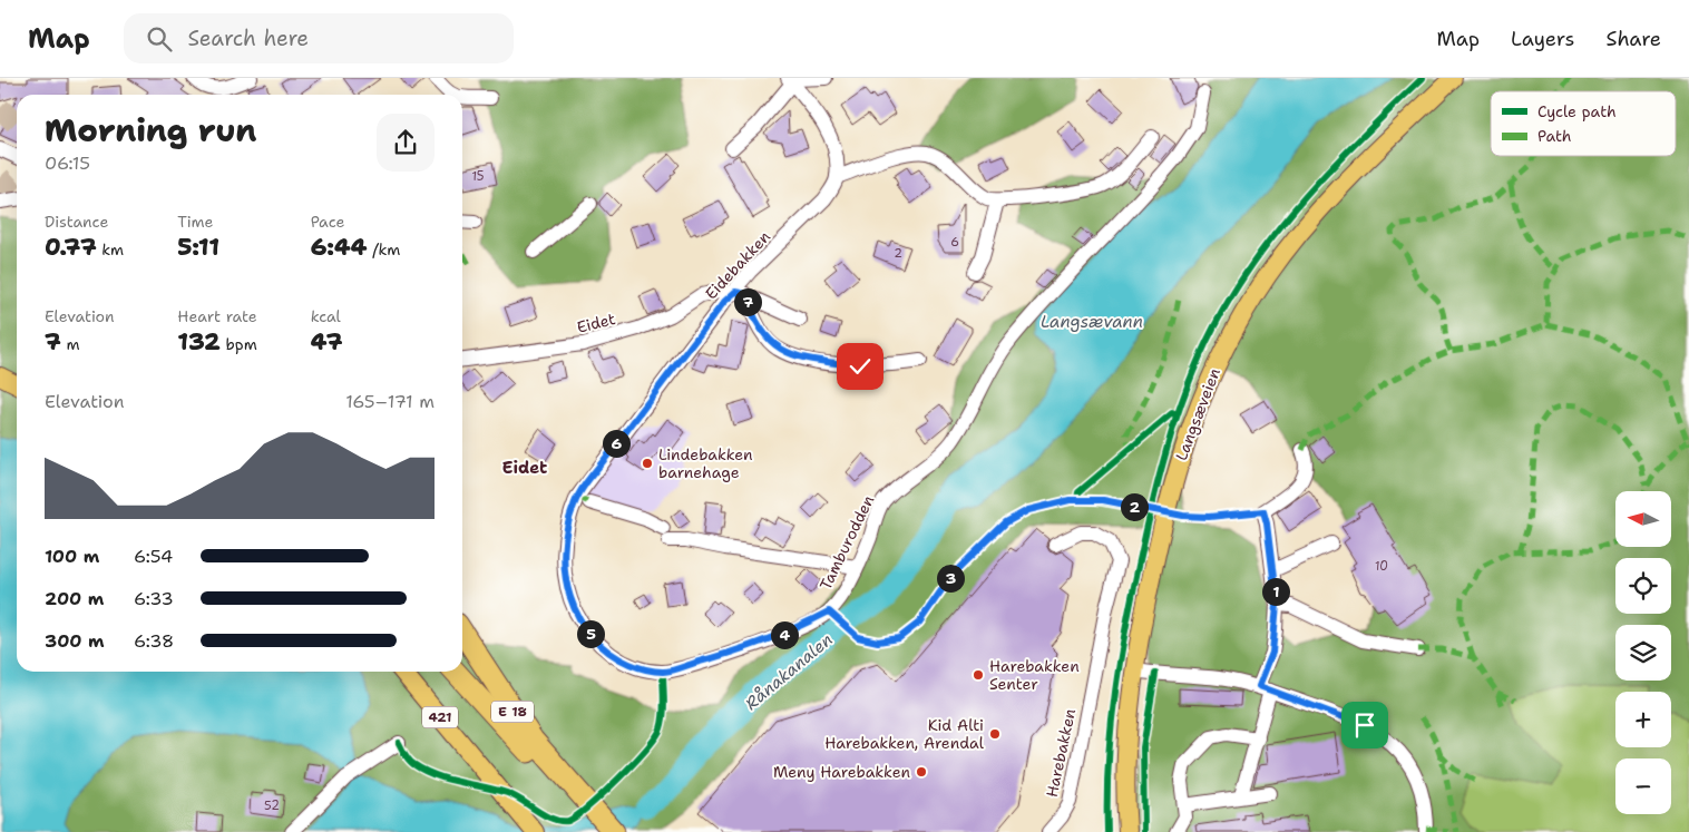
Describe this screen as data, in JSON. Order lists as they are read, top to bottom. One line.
{"streets":{"highway":["E 18"],"main road":["Langsæveien","421"],"street":["Eidebakken","Eidet","Tamburodden","Harebakken"]},"crossings":[["Eidebakken","Eidet"],["Eidebakken","Tamburodden"]],"districts":["Eidet"],"water":["Langsævann","Rånakanalen"],"places":["Lindebakken barnehage","Harebakken Senter","Kid Alti Harebakken, Arendal","Meny Harebakken"],"house_numbers":["15","6","2","10","52"],"legend":["Cycle path","Path"],"north":"left","page":{"header":"Map","search":"Search here","nav":["Map","Layers","Share"],"heading":["Morning run","06:15"],"stats":[["Distance","0.77 km"],["Time","5:11"],["Pace","6:44 /km"],["Elevation","7 m"],["Heart rate","132 bpm"],["kcal","47"]],"pins":["7","6","2","3","1","5","4"],"chart":["Elevation","165–171 m"],"map_buttons":["+","−"],"list":[{"name":"100 m","note":"6:54"},{"name":"200 m","note":"6:33"},{"name":"300 m","note":"6:38"}]}}
